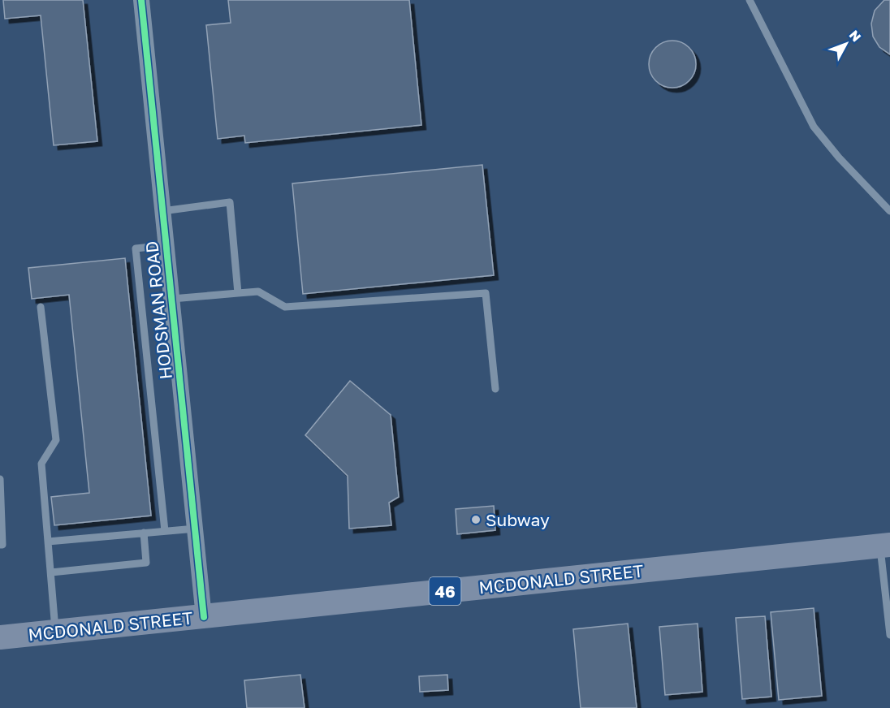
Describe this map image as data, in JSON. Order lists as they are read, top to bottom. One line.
{"streets":{"main road":["MCDONALD STREET","46"],"street":["HODSMAN ROAD"]},"crossings":[["HODSMAN ROAD","MCDONALD STREET"]],"places":["Subway"],"north":"top right"}
